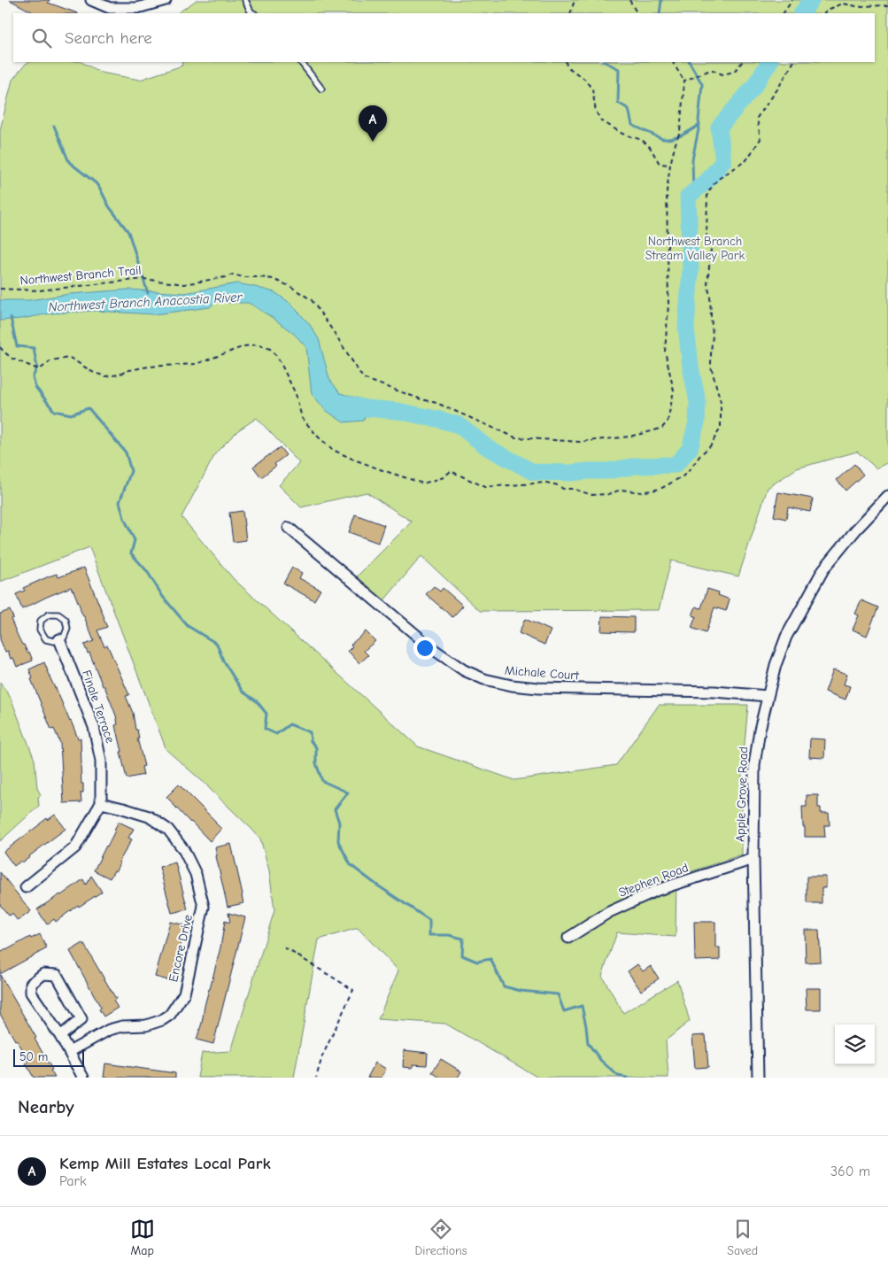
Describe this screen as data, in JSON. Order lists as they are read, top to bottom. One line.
{"streets":{"street":["Michale Court","Finale Terrace","Apple Grove Road","Stephen Road","Encore Drive"],"path":["Northwest Branch Trail"]},"crossings":[["Michale Court","Apple Grove Road"],["Finale Terrace","Encore Drive"],["Apple Grove Road","Stephen Road"]],"water":["Northwest Branch Anacostia River"],"parks":["Northwest Branch Stream Valley Park"],"scale_bar":"50 m","page":{"search":"Search here","pins":"A","scale":"50 m","heading":"Nearby","list":[{"mark":"A","name":"Kemp Mill Estates Local Park","note":"Park","value":"360 m"}],"nav":["Map","Directions","Saved"]}}
